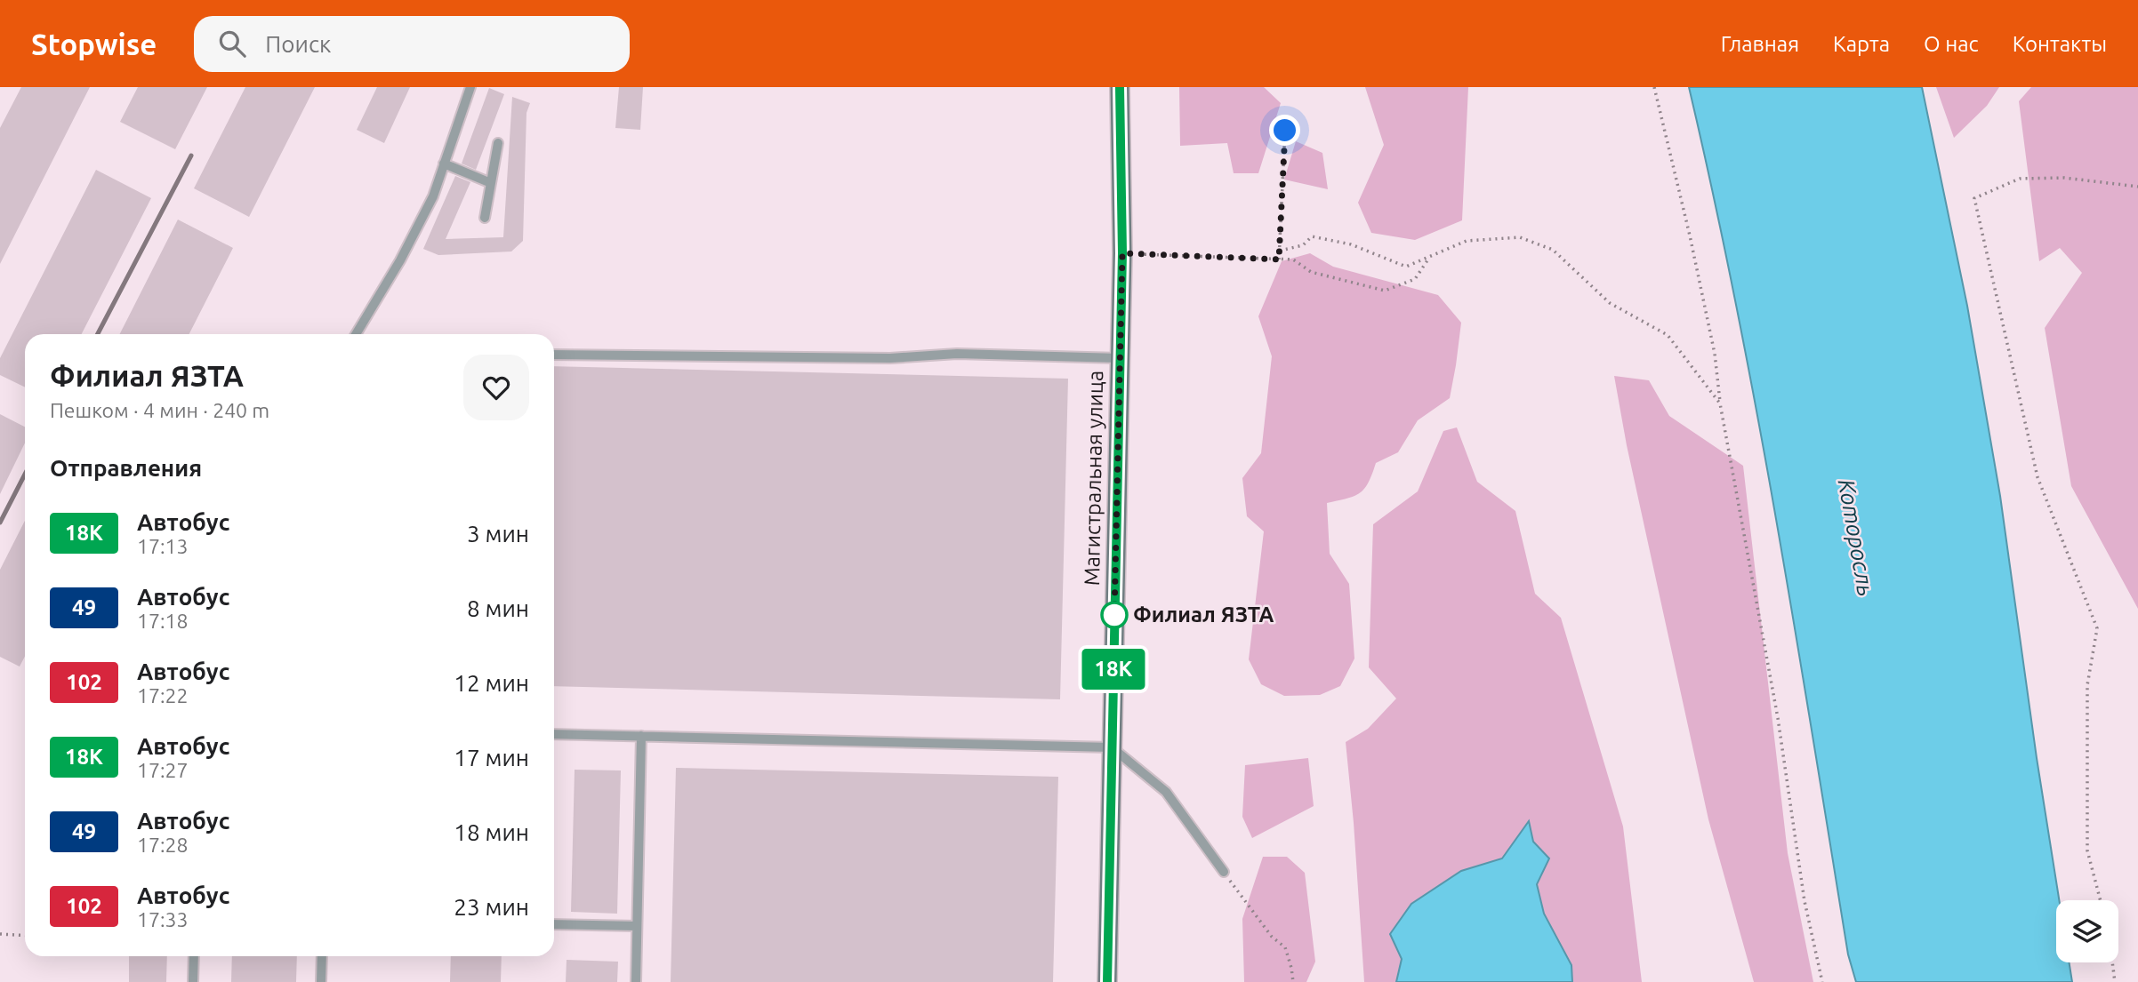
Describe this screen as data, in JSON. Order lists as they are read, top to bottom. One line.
{"streets":{"main road":["Магистральная улица"]},"water":["Которосль"],"places":["Филиал ЯЗТА"],"lines":["bus line 18К"],"page":{"header":"Stopwise","search":"Поиск","nav":["Главная","Карта","О нас","Контакты"],"on_map":"18К","heading":[["Филиал ЯЗТА","Пешком · 4 мин · 240 m"],"Отправления"],"list":[{"mark":"18К","name":"Автобус","note":"17:13","value":"3 мин"},{"mark":"49","name":"Автобус","note":"17:18","value":"8 мин"},{"mark":"102","name":"Автобус","note":"17:22","value":"12 мин"},{"mark":"18К","name":"Автобус","note":"17:27","value":"17 мин"},{"mark":"49","name":"Автобус","note":"17:28","value":"18 мин"},{"mark":"102","name":"Автобус","note":"17:33","value":"23 мин"}]}}
